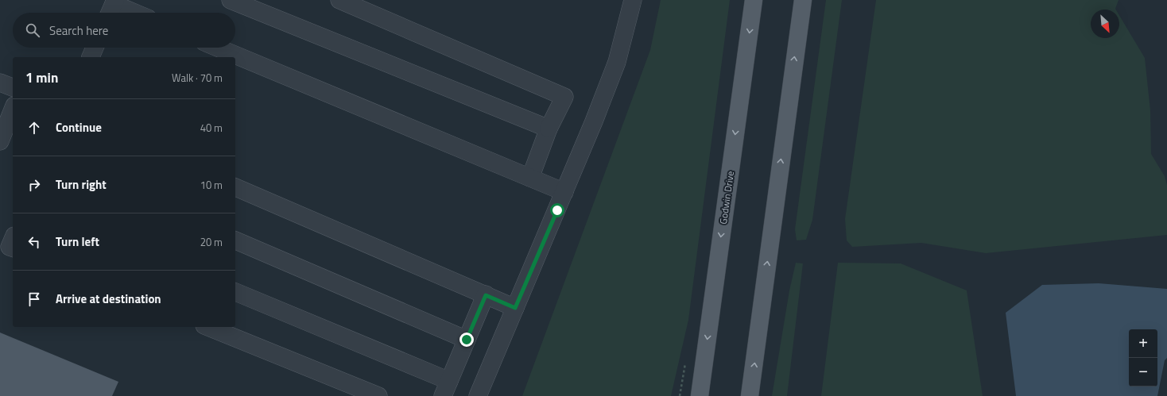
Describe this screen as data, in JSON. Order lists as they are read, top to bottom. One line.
{"streets":{"main road":["Godwin Drive"]},"north":"bottom right","page":{"search":"Search here","heading":["1 min","Walk · 70 m"],"list":[["Continue","40 m"],["Turn right","10 m"],["Turn left","20 m"],"Arrive at destination"],"map_buttons":["+","−"]}}
